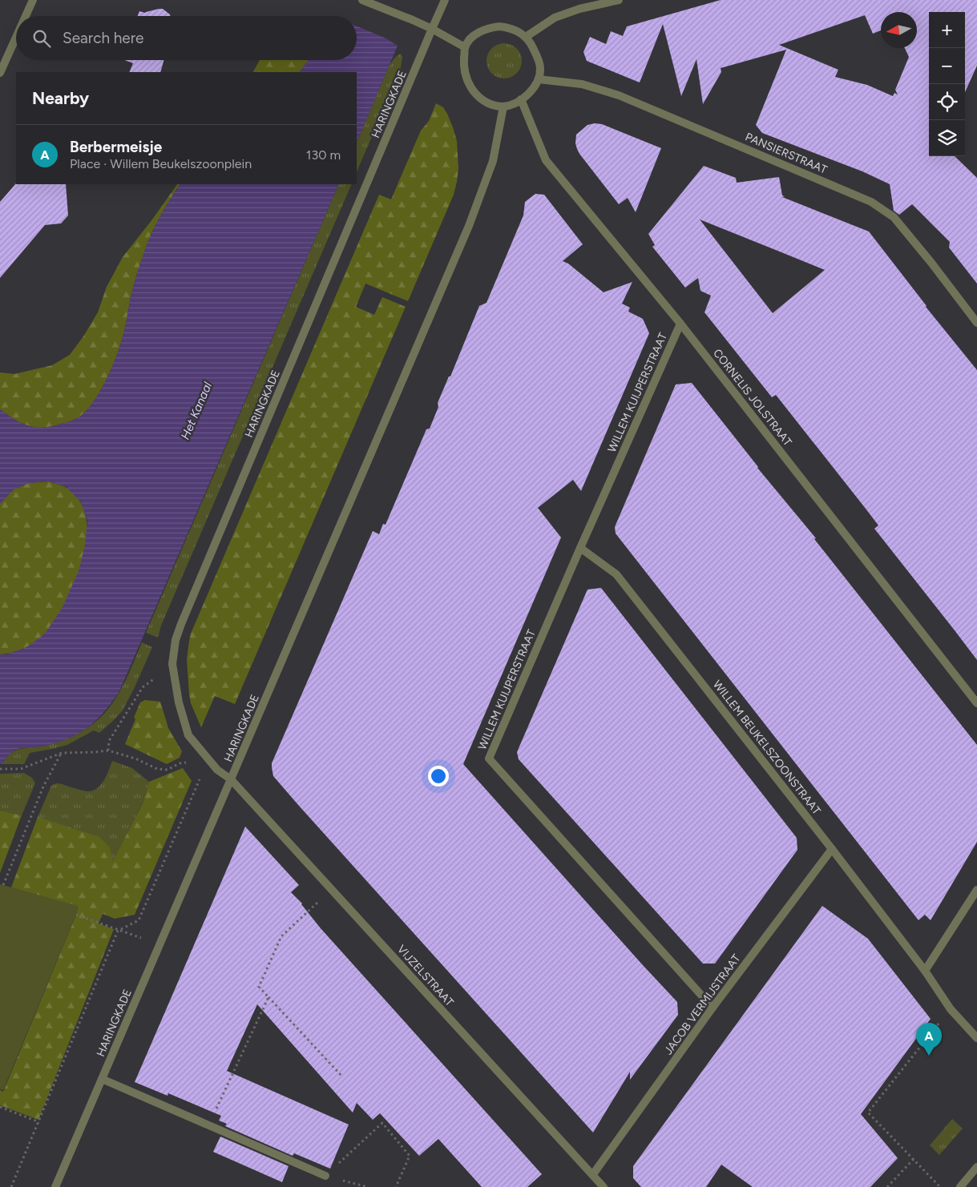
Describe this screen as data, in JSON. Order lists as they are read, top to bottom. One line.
{"streets":{"street":["HARINGKADE","PANSIERSTRAAT","WILLEM KUIJPERSTRAAT","CORNELIS JOLSTRAAT","WILLEM BEUKELSZOONSTRAAT","VIJZELSTRAAT","JACOB VERMIJSTRAAT"]},"crossings":[["HARINGKADE","PANSIERSTRAAT"],["HARINGKADE","CORNELIS JOLSTRAAT"],["HARINGKADE","VIJZELSTRAAT"],["PANSIERSTRAAT","CORNELIS JOLSTRAAT"],["WILLEM KUIJPERSTRAAT","CORNELIS JOLSTRAAT"],["WILLEM KUIJPERSTRAAT","WILLEM BEUKELSZOONSTRAAT"],["WILLEM KUIJPERSTRAAT","JACOB VERMIJSTRAAT"],["WILLEM BEUKELSZOONSTRAAT","JACOB VERMIJSTRAAT"],["VIJZELSTRAAT","JACOB VERMIJSTRAAT"]],"water":["Het Kanaal"],"north":"left","page":{"map_buttons":["+","−"],"search":"Search here","heading":"Nearby","list":[{"mark":"A","name":"Berbermeisje","note":"Place · Willem Beukelszoonplein","value":"130 m"}],"pins":"A"}}
